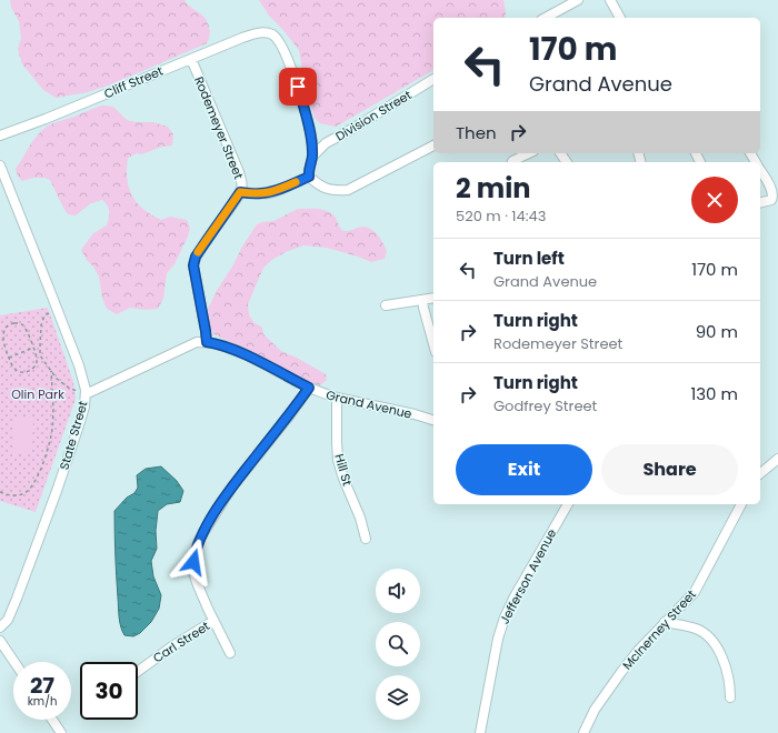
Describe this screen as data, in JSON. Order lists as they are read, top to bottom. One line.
{"streets":{"street":["Cliff Street","Division Street","Rodemeyer Street","Grand Avenue","State Street","Hill St","Jefferson Avenue","McInerney Street","Carl Street"]},"crossings":[["Cliff Street","Division Street"],["Cliff Street","Rodemeyer Street"],["Rodemeyer Street","Grand Avenue"],["Grand Avenue","State Street"],["Grand Avenue","Hill St"]],"parks":["Olin Park"],"page":{"turn":["170 m","Grand Avenue"],"then":"Then","heading":["2 min","520 m · 14:43"],"list":[{"name":"Turn left","note":"Grand Avenue","value":"170 m"},{"name":"Turn right","note":"Rodemeyer Street","value":"90 m"},{"name":"Turn right","note":"Godfrey Street","value":"130 m"}],"buttons":["Exit","Share"],"speed":"27 km/h","limit":"30"}}
